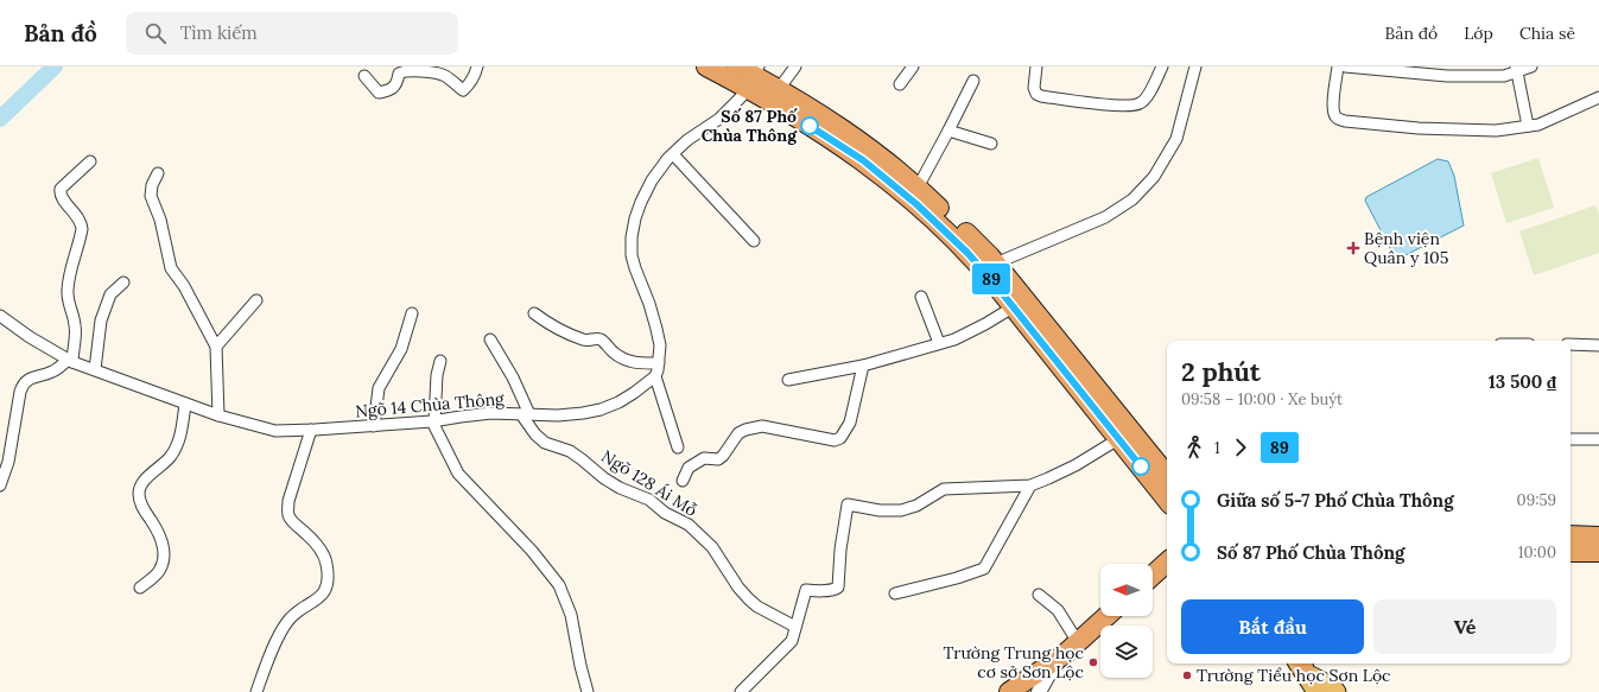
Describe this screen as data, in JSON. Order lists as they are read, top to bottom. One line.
{"streets":{"street":["Ngõ 14 Chùa Thông","Ngõ 128 Ái Mỗ"]},"crossings":[["Ngõ 14 Chùa Thông","Ngõ 128 Ái Mỗ"]],"places":{"other":["Số 87 Phố Chùa Thông","Trường Trung học cơ sở Sơn Lộc","Trường Tiểu học Sơn Lộc"],"health":["Bệnh viện Quân y 105"]},"lines":["bus line 89"],"north":"left","page":{"header":"Bản đồ","search":"Tìm kiếm","nav":["Bản đồ","Lớp","Chia sẻ"],"on_map":"89","heading":["2 phút","09:58 – 10:00 · Xe buýt","13 500 ₫"],"legs":["1","89"],"list":[{"name":"Giữa số 5-7 Phố Chùa Thông","value":"09:59"},{"name":"Số 87 Phố Chùa Thông","value":"10:00"}],"buttons":["Bắt đầu","Vé"]}}
